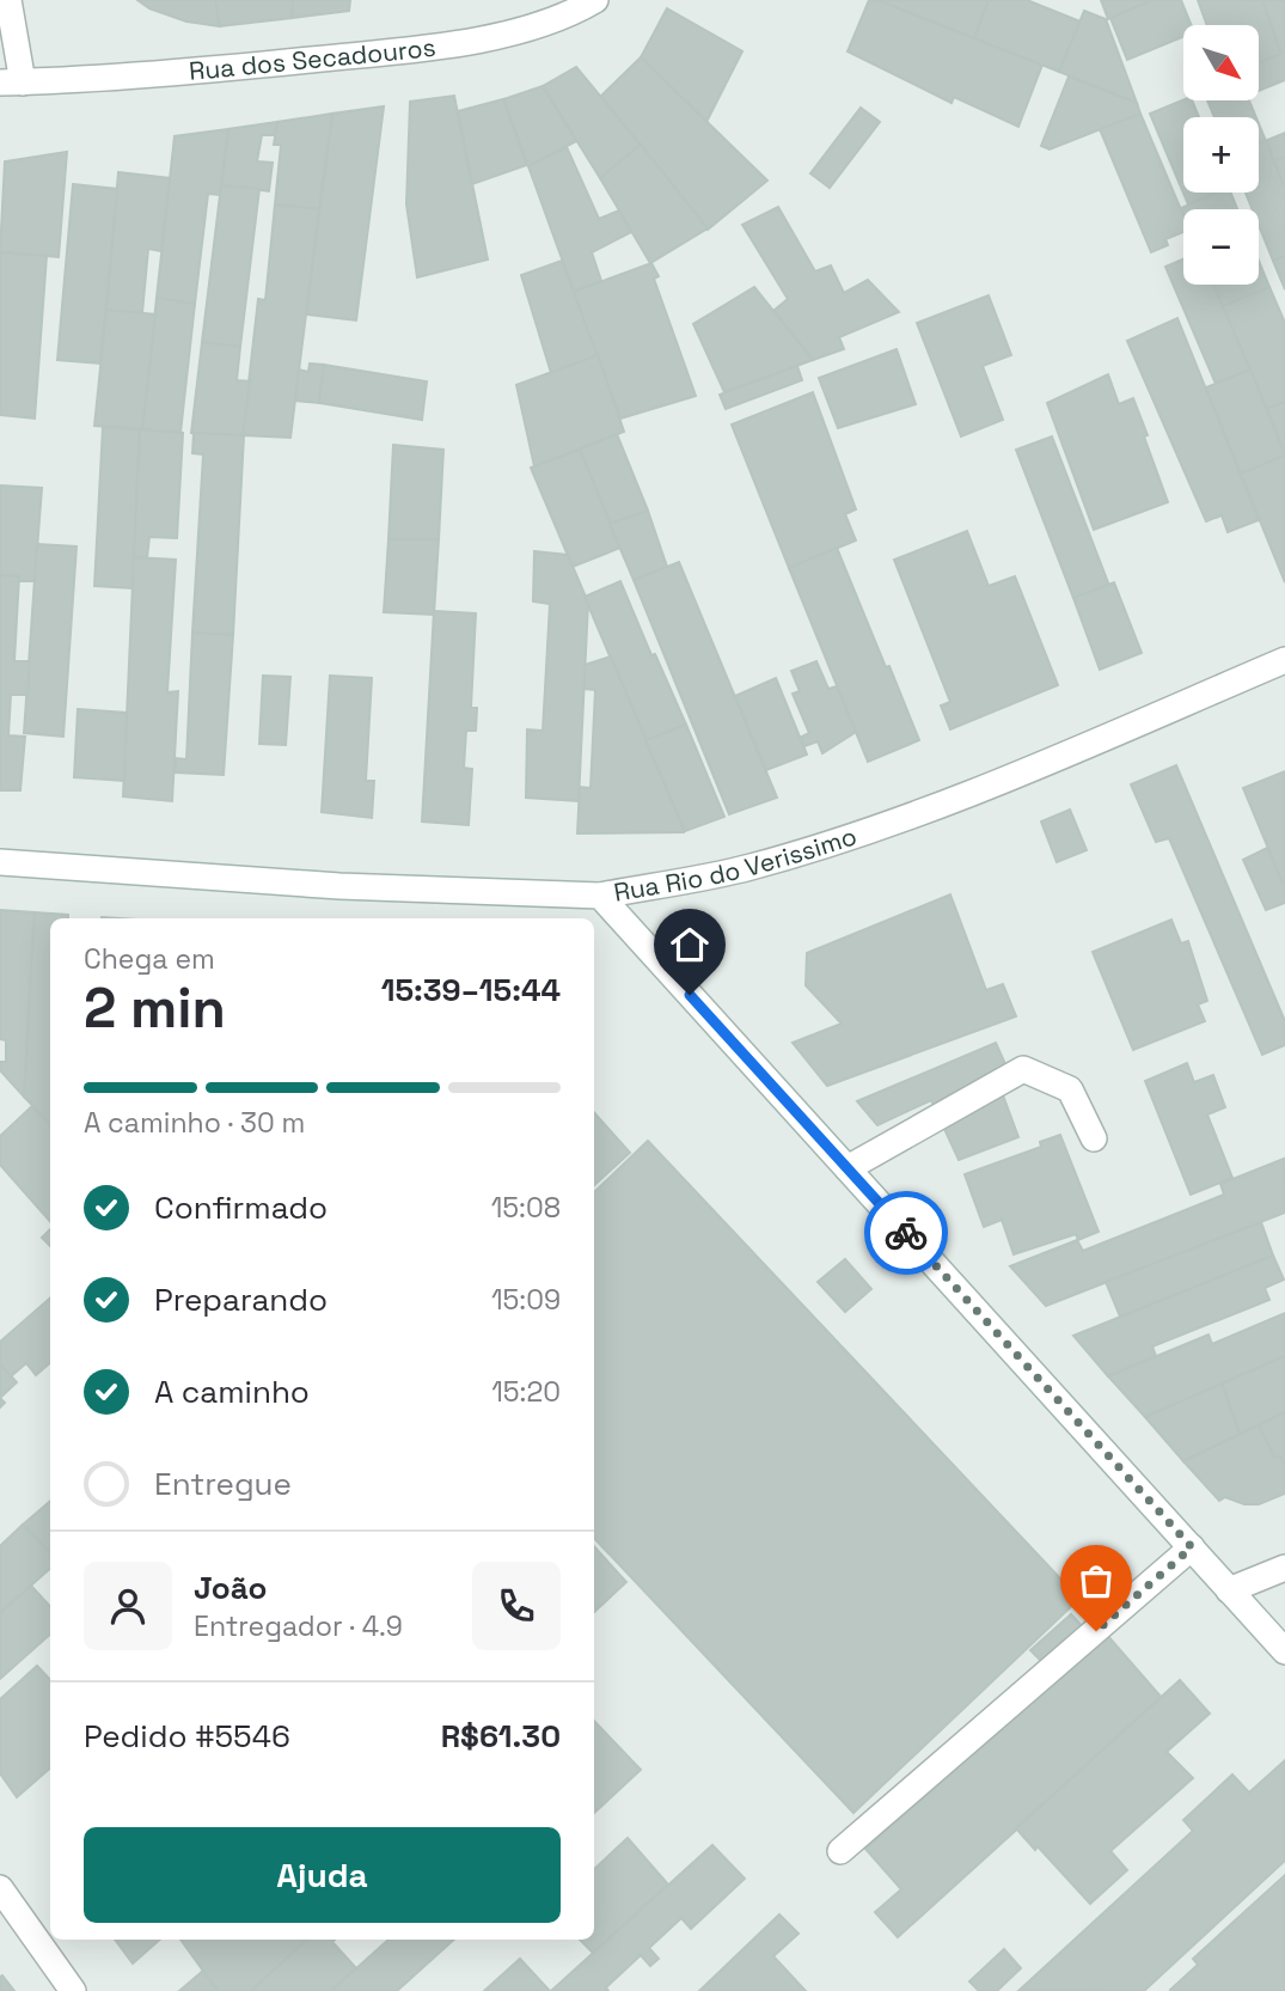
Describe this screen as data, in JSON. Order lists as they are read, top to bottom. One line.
{"streets":{"street":["Rua dos Secadouros","Rua Rio do Verissimo"]},"north":"bottom right","page":{"map_buttons":["+","−"],"heading":["2 min","Chega em","15:39–15:44"],"panel":["João","Entregador · 4.9","Pedido #5546","R$61.30"],"bar":"A caminho · 30 m","list":[["Confirmado","15:08"],["Preparando","15:09"],["A caminho","15:20"],"Entregue"],"buttons":"Ajuda"}}
